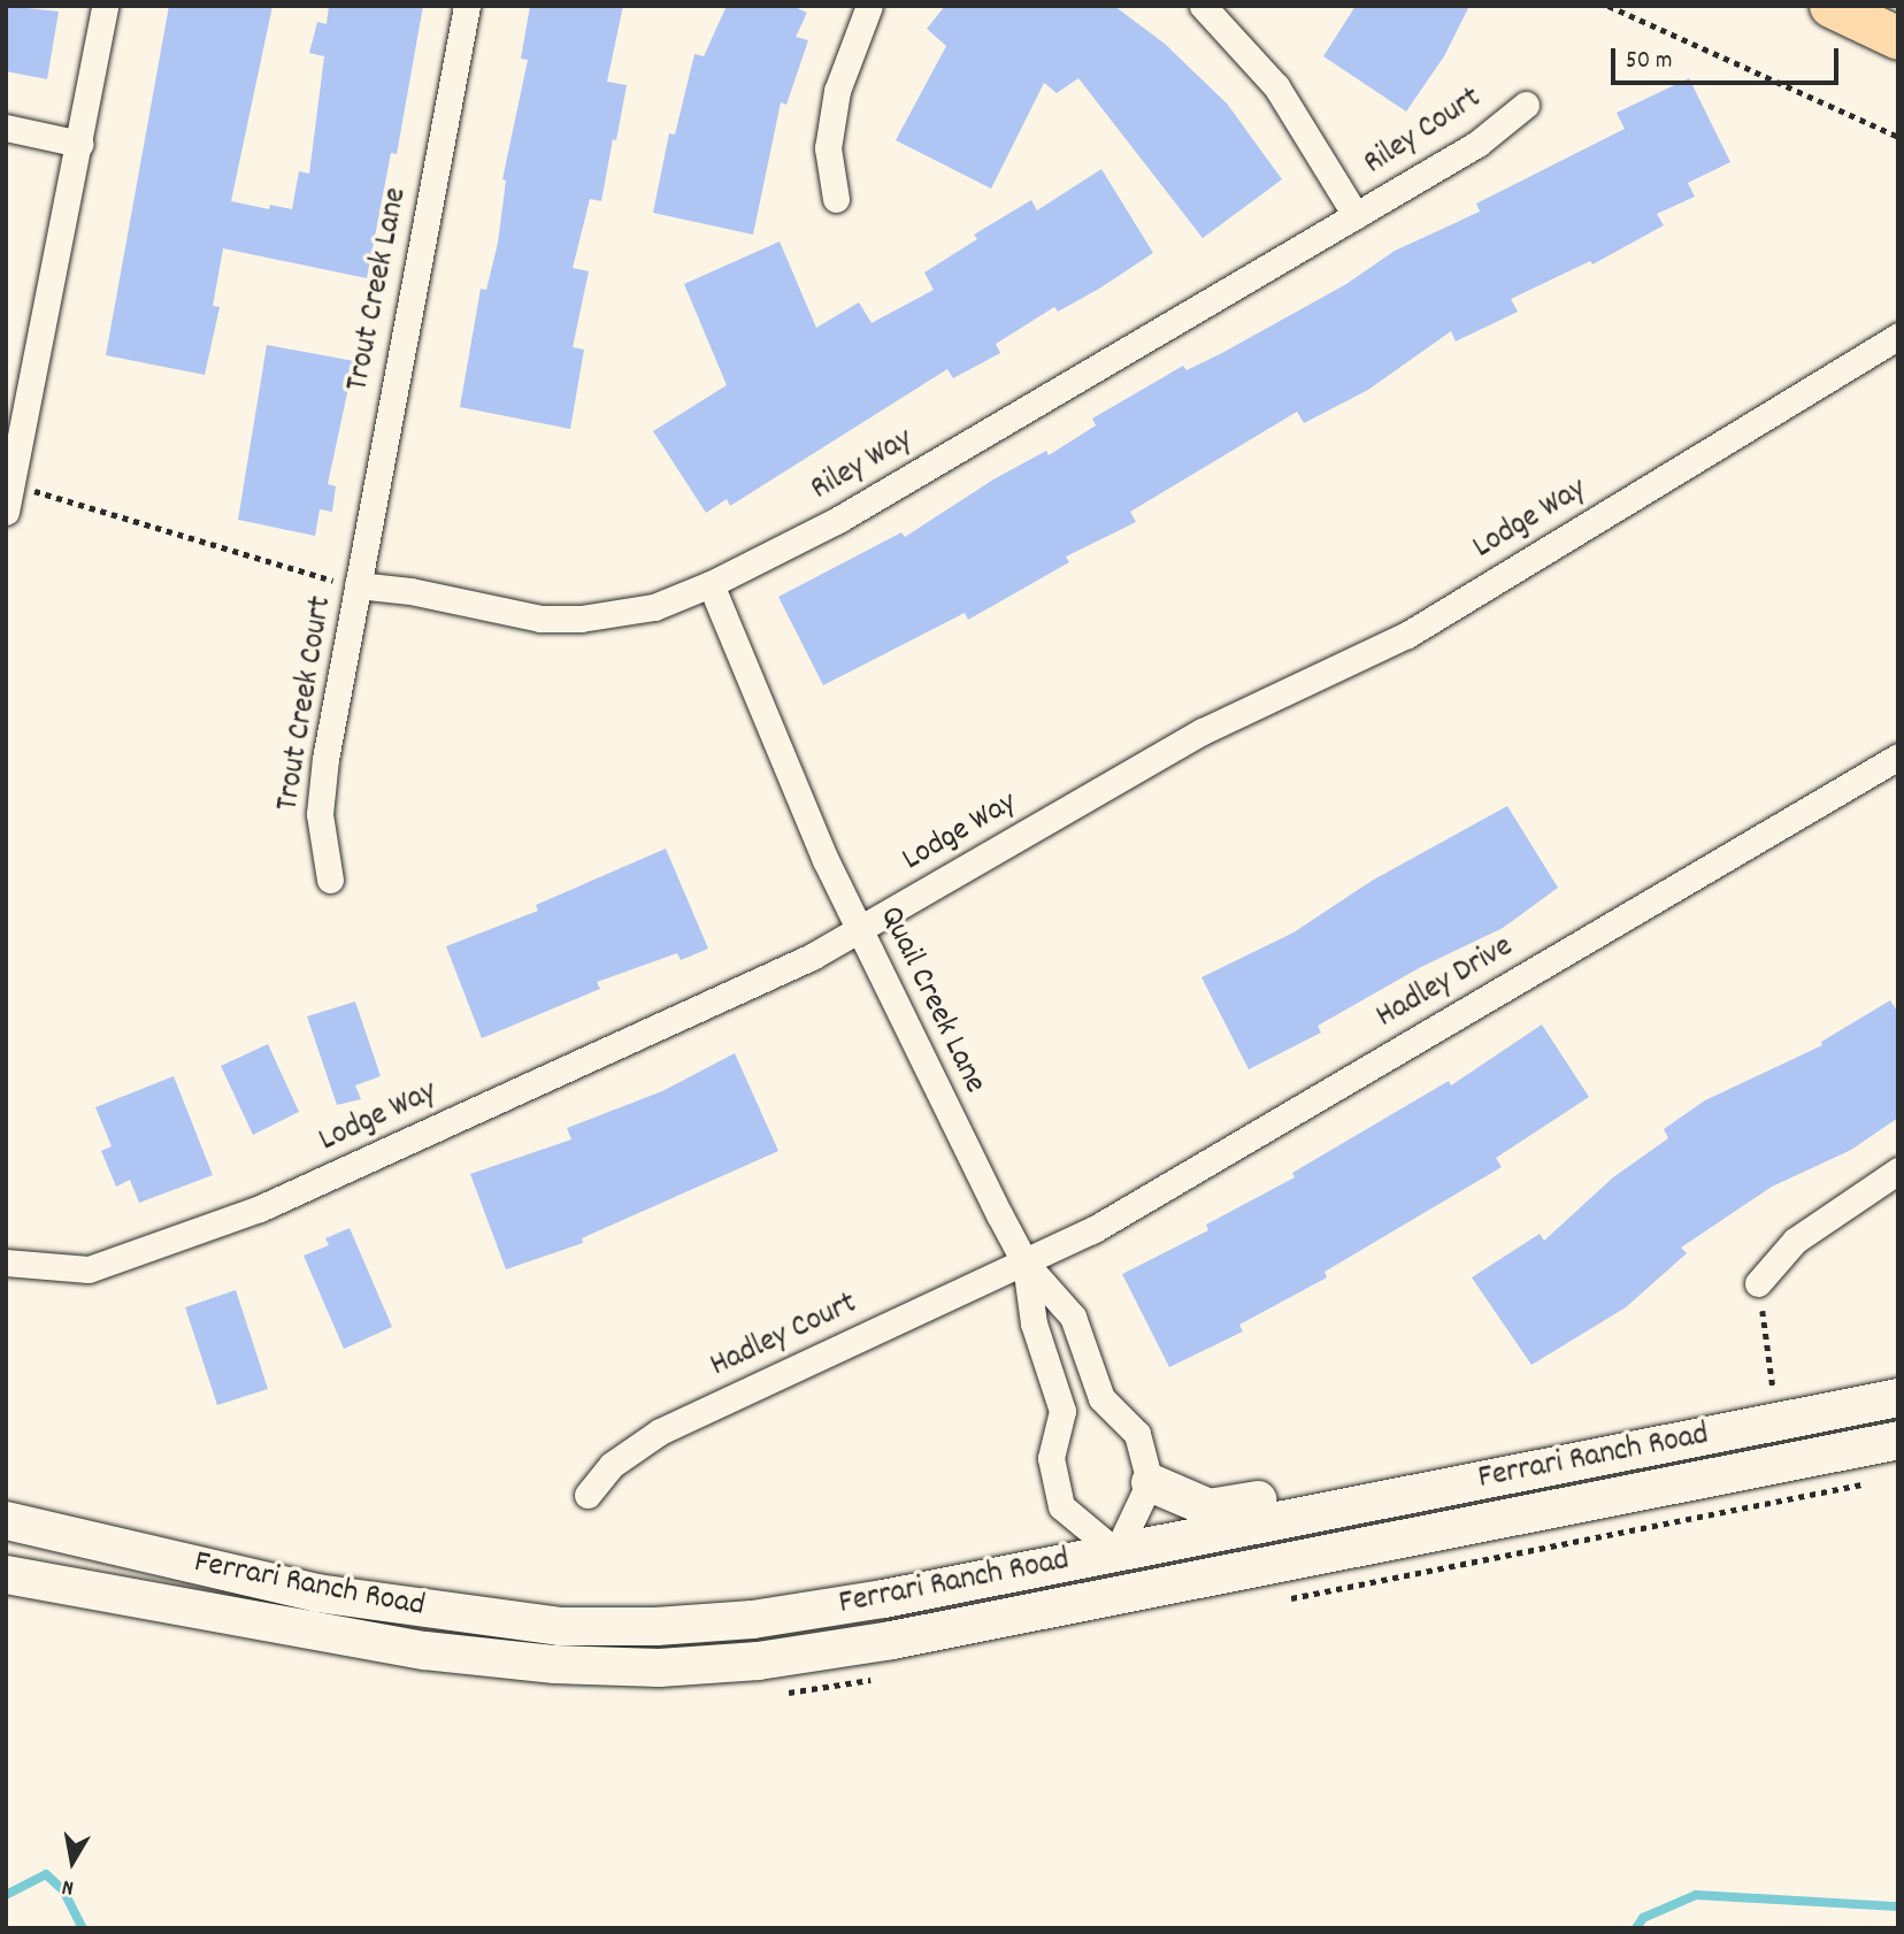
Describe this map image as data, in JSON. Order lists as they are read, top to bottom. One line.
{"streets":{"main road":["Ferrari Ranch Road"],"street":["Riley Court","Trout Creek Lane","Riley Way","Lodge Way","Trout Creek Court","Hadley Drive","Quail Creek Lane","Hadley Court"]},"crossings":[["Riley Court","Riley Way"],["Trout Creek Lane","Riley Way"],["Trout Creek Lane","Trout Creek Court"],["Riley Way","Trout Creek Court"],["Riley Way","Quail Creek Lane"],["Lodge Way","Quail Creek Lane"],["Hadley Drive","Quail Creek Lane"],["Hadley Drive","Hadley Court"],["Quail Creek Lane","Hadley Court"]],"scale_bar":"50 m","north":"bottom"}
